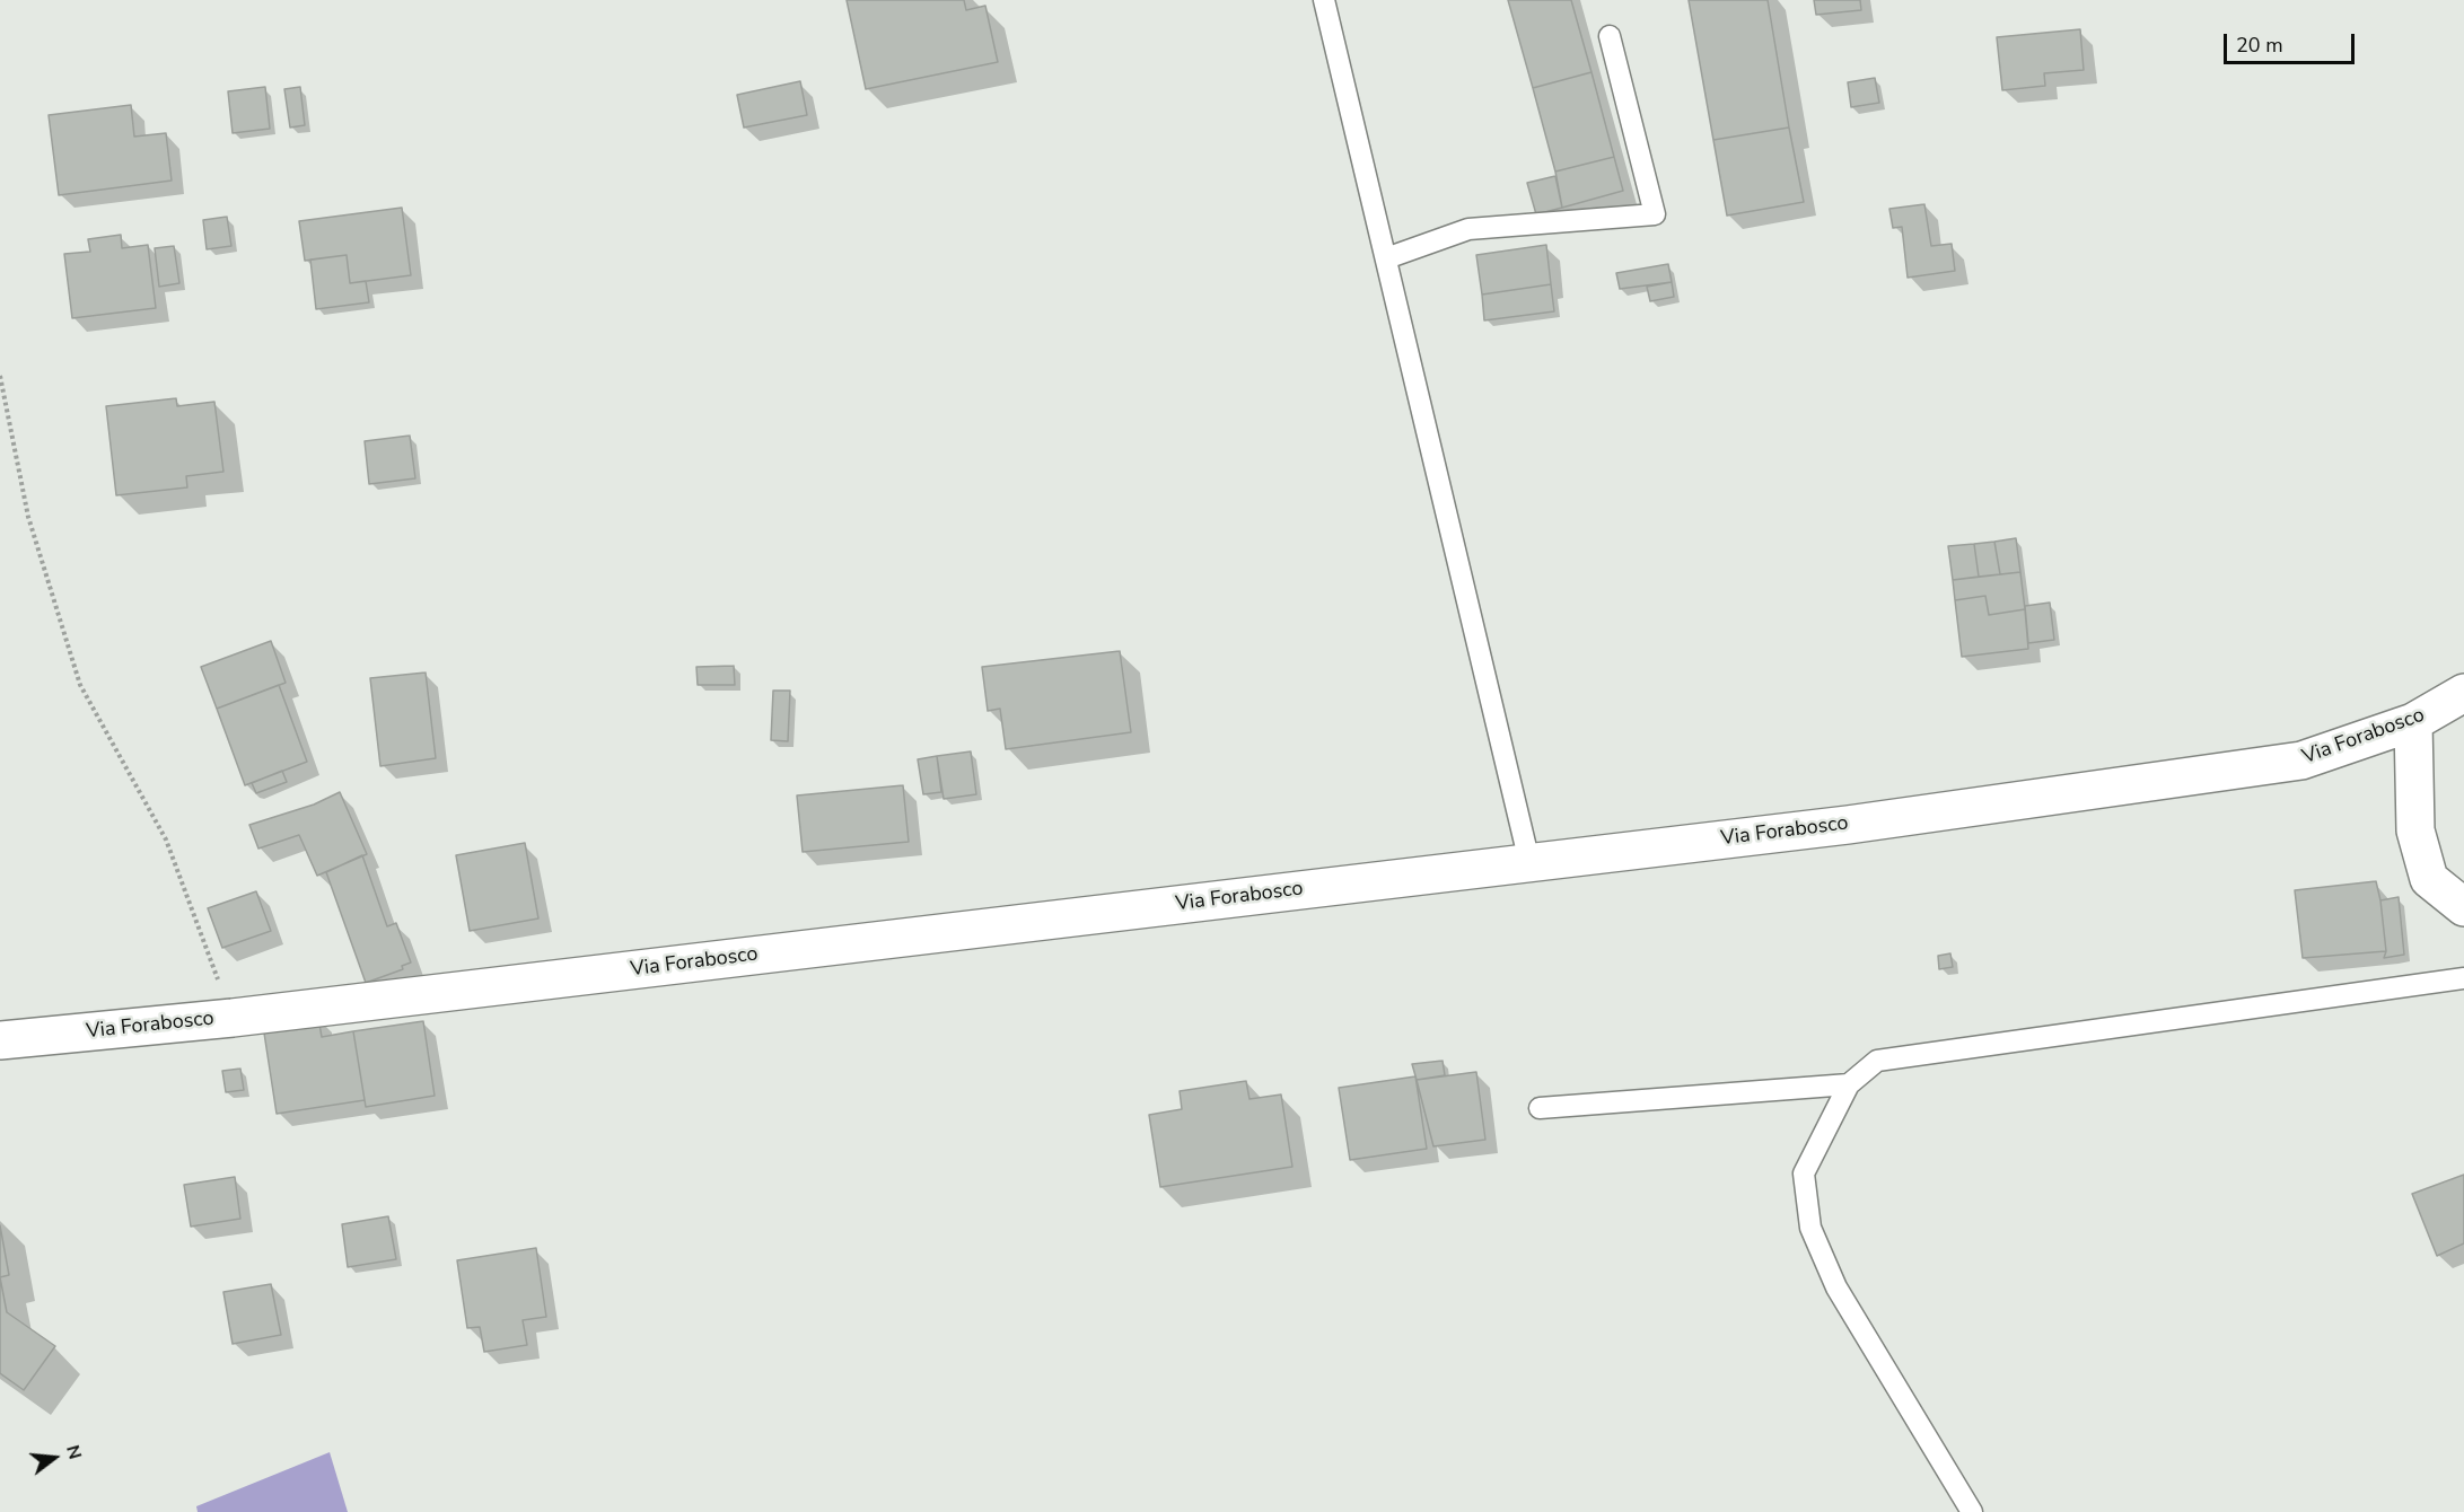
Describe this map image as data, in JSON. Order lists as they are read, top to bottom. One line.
{"streets":{"street":["Via Forabosco"]},"scale_bar":"20 m","north":"right"}
